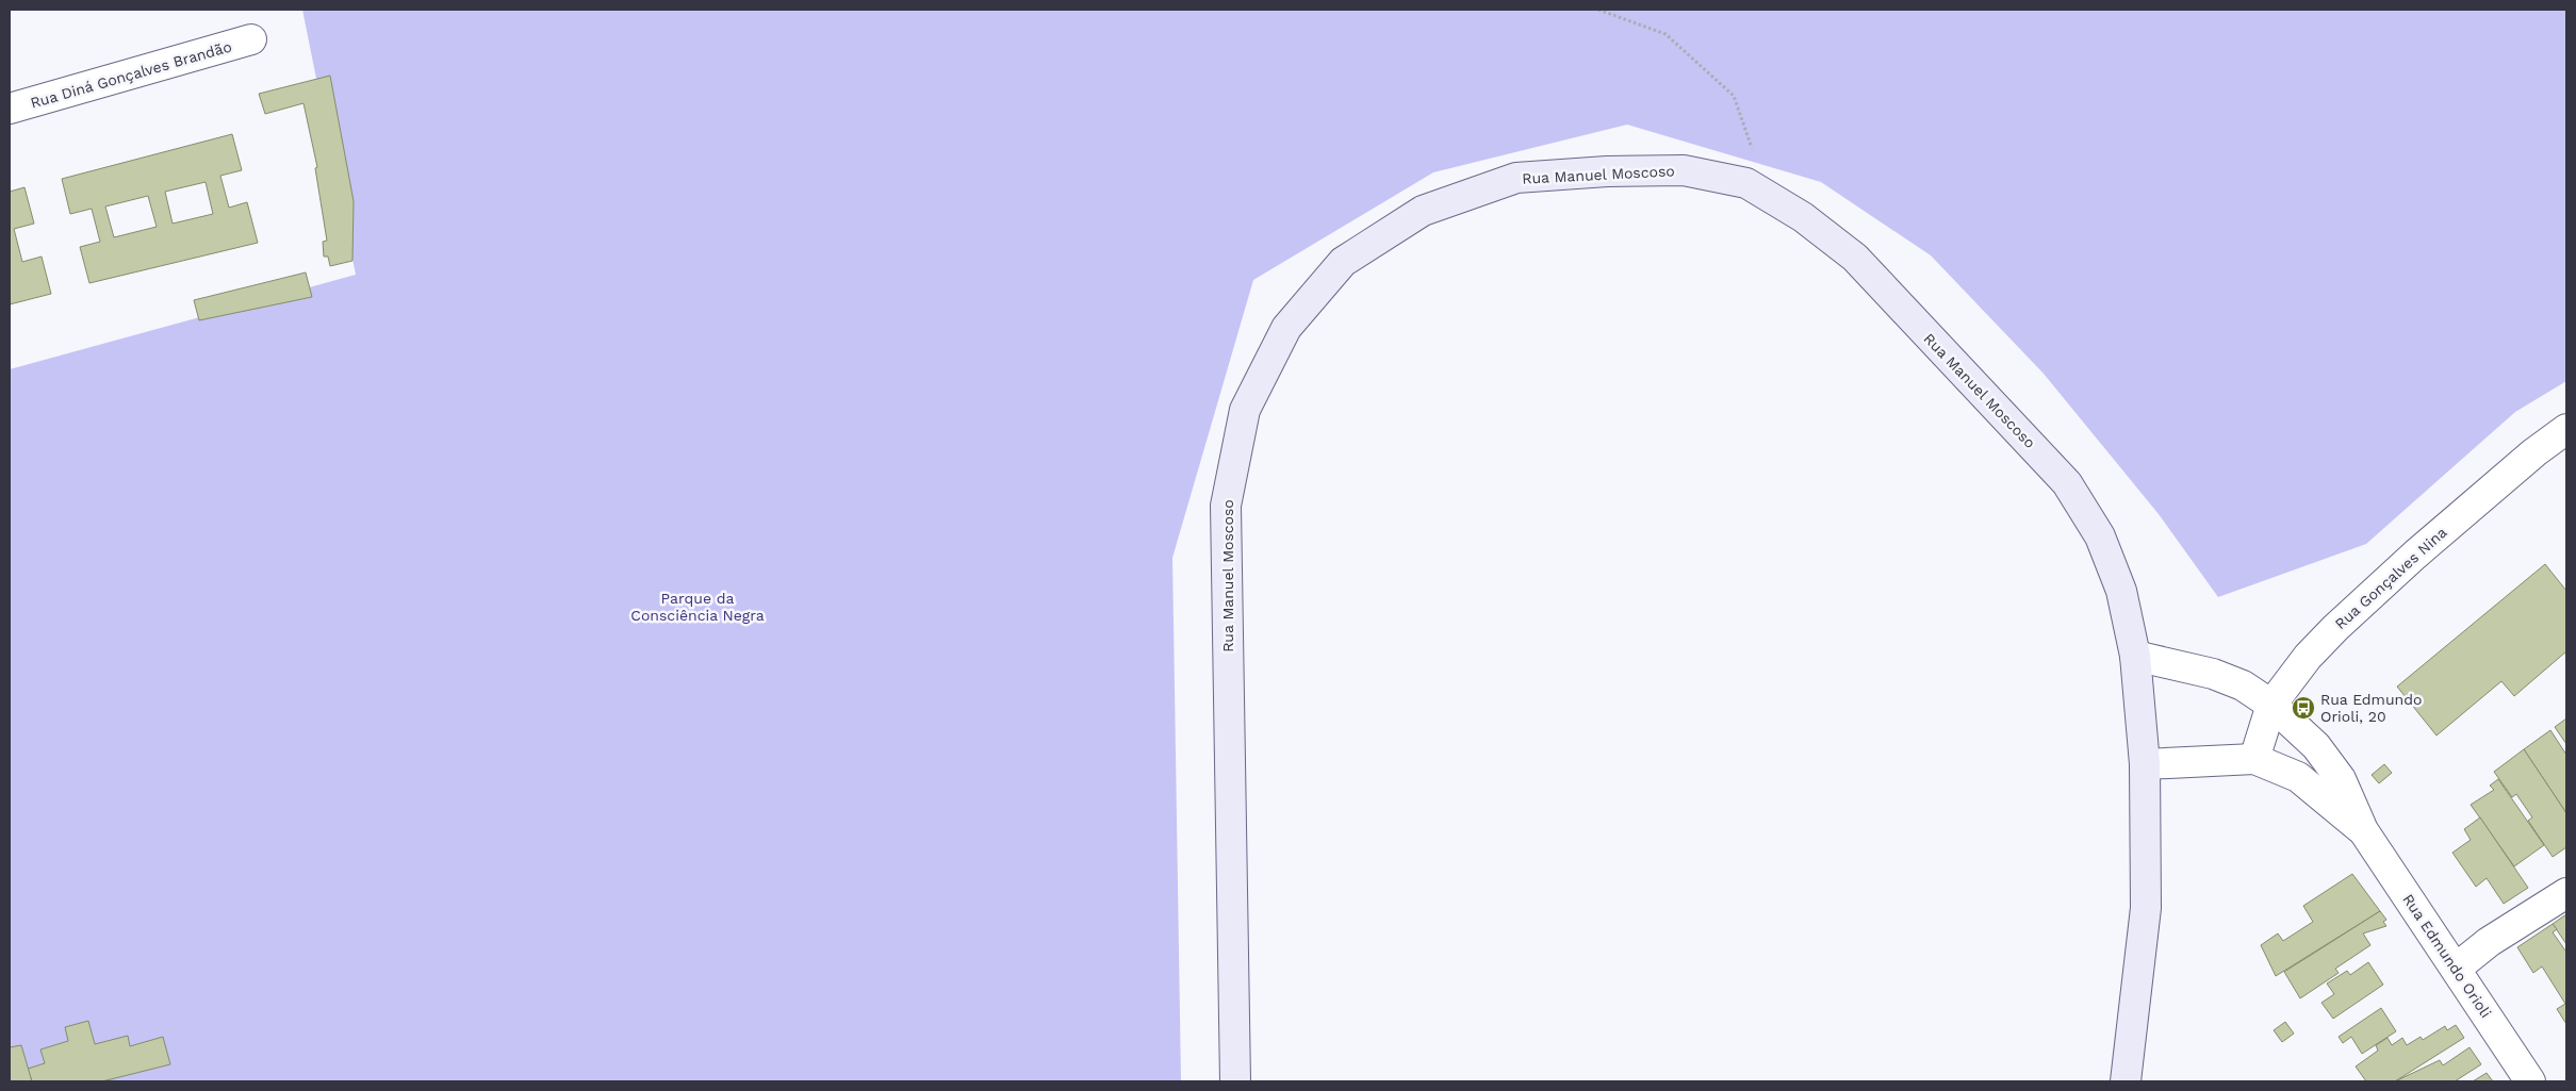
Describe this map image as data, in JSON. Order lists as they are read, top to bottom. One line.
{"streets":{"main road":["Rua Manuel Moscoso"],"street":["Rua Diná Gonçalves Brandão","Rua Gonçalves Nina","Rua Edmundo Orioli"]},"crossings":[["Rua Manuel Moscoso","Rua Edmundo Orioli"],["Rua Gonçalves Nina","Rua Edmundo Orioli"]],"parks":["Parque da Consciência Negra"],"places":{"bus stop":["Rua Edmundo Orioli, 20"]}}
